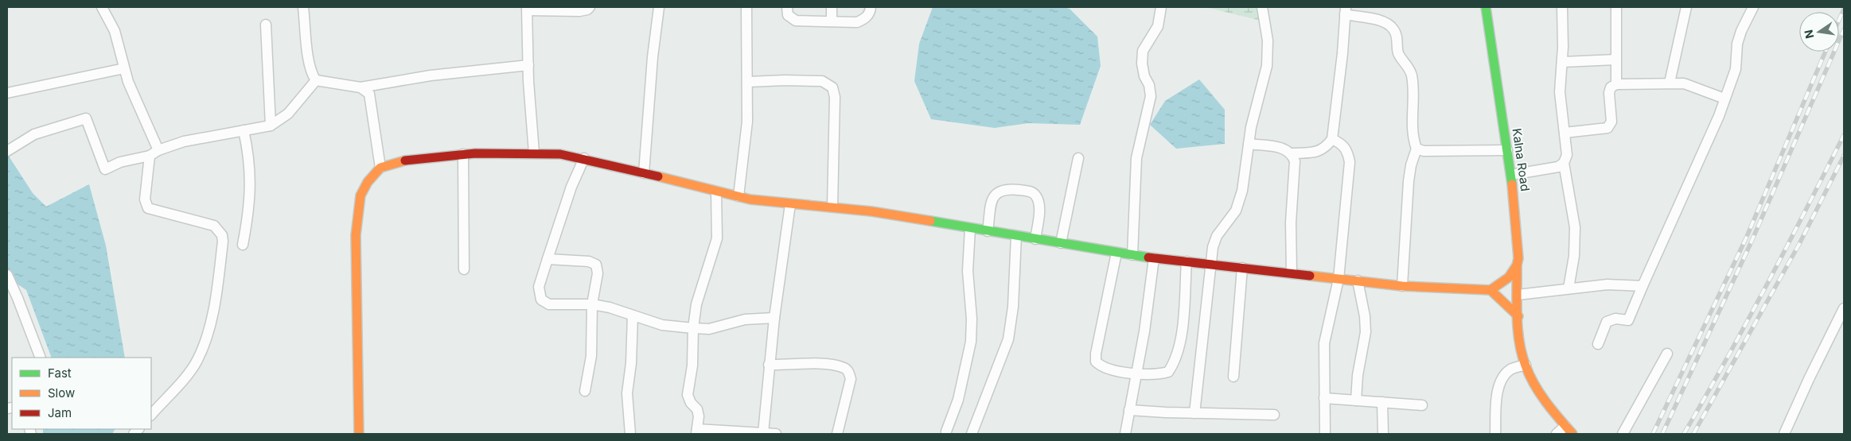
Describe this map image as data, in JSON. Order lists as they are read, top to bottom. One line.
{"streets":{"main road":["Kalna Road"]},"legend":["Fast","Slow","Jam"],"north":"left"}
